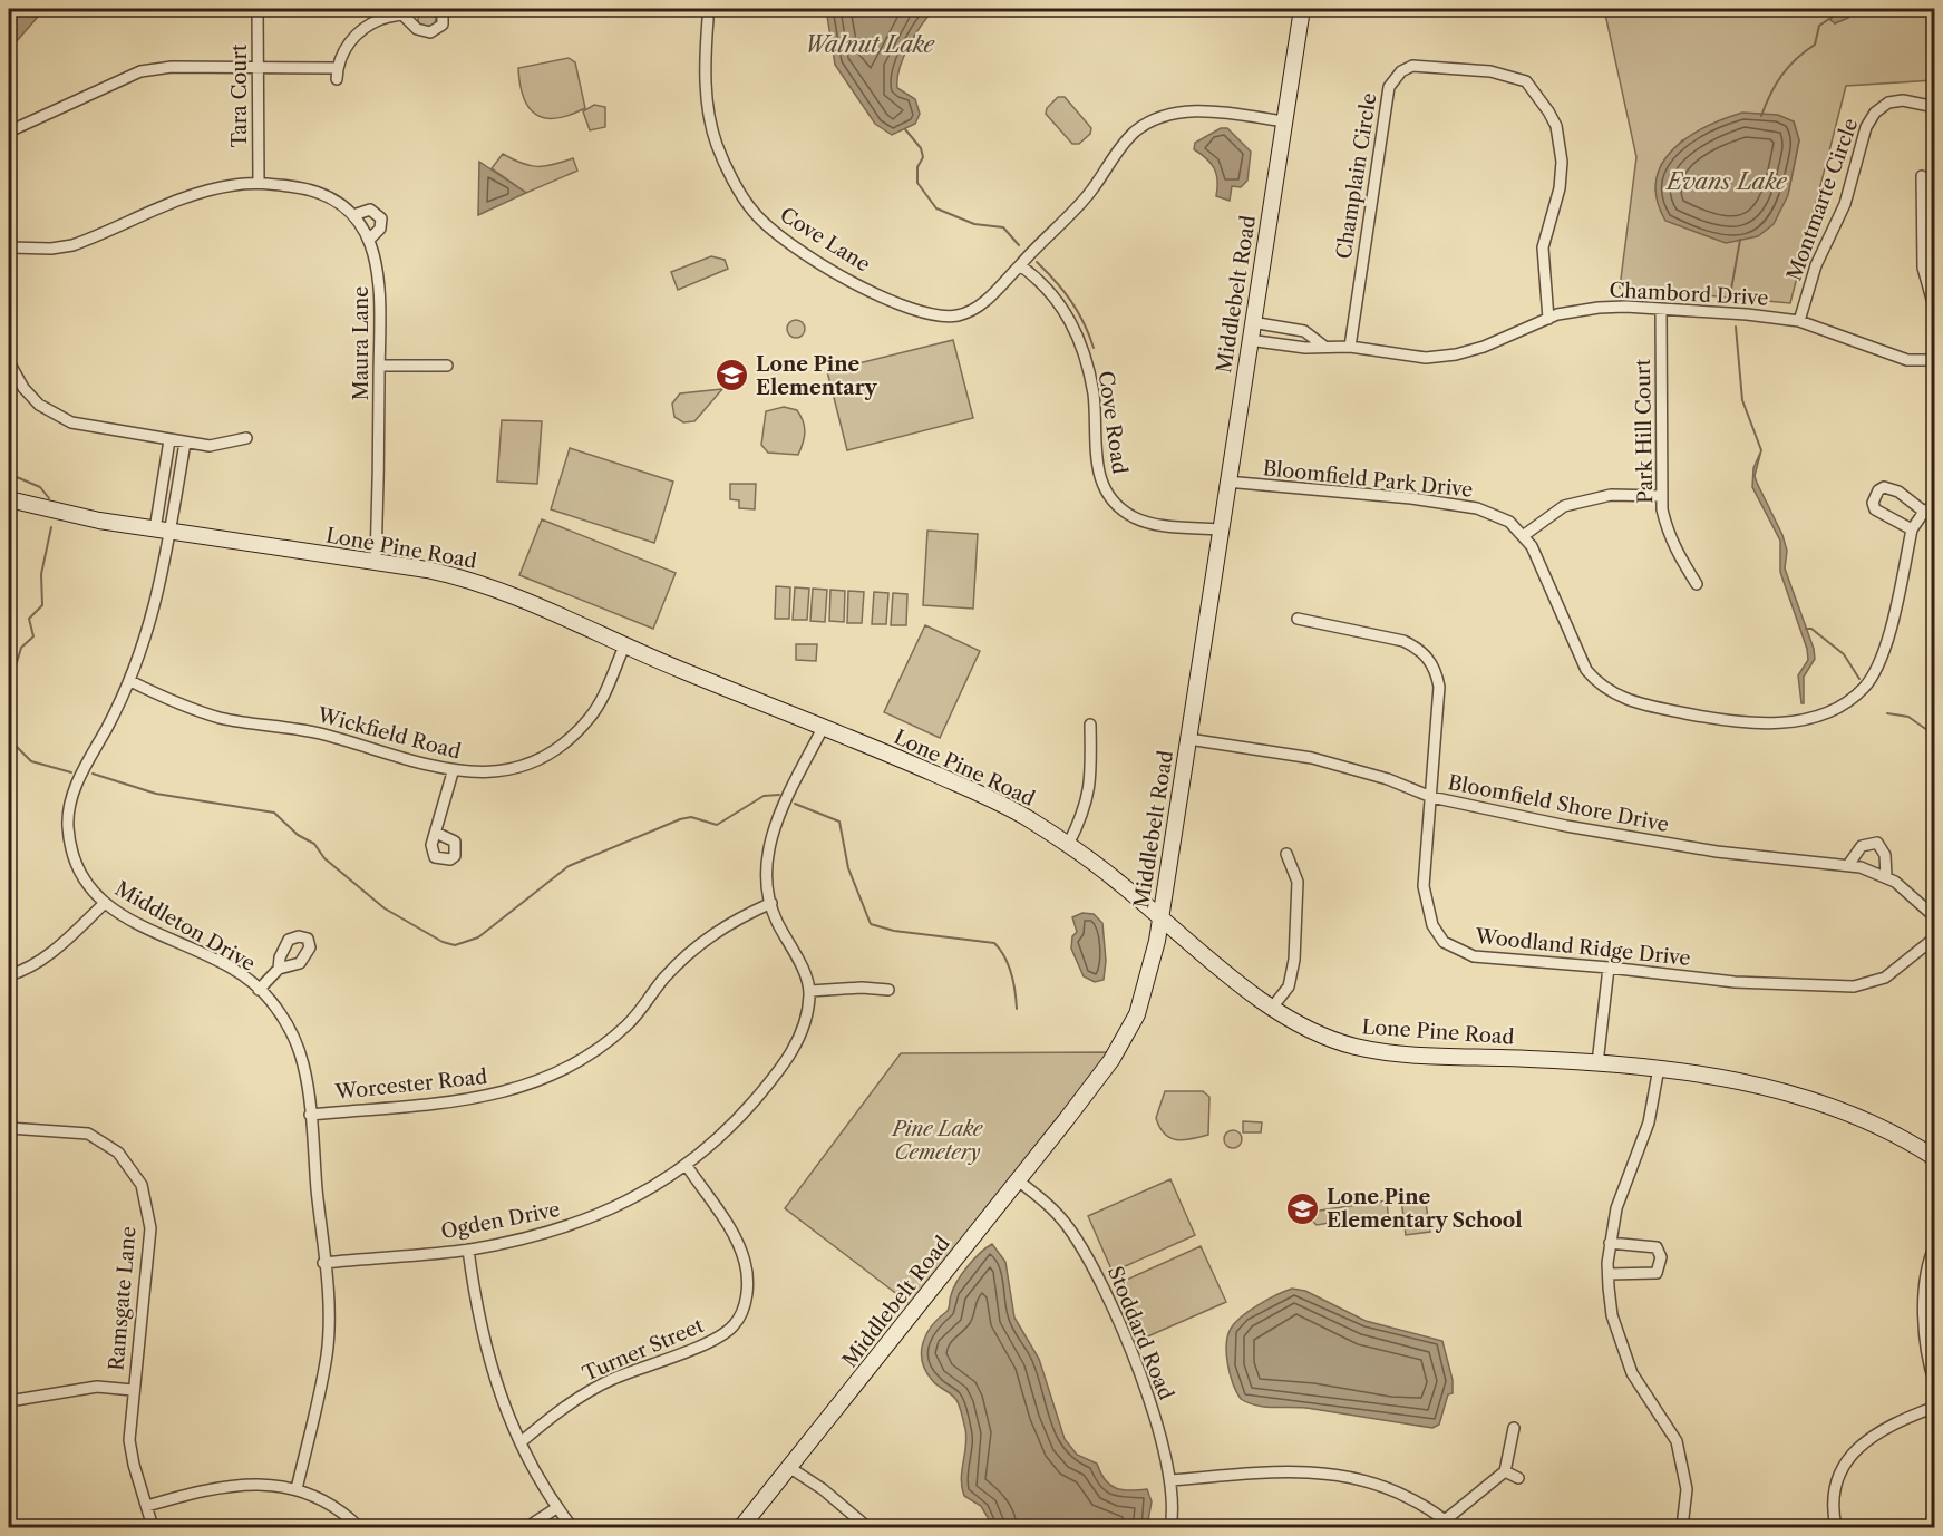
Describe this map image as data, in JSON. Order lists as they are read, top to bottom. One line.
{"streets":{"street":["Tara Court","Champlain Circle","Montmarte Circle","Cove Lane","Middlebelt Road","Chambord Drive","Maura Lane","Cove Road","Park Hill Court","Bloomfield Park Drive","Lone Pine Road","Wickfield Road","Bloomfield Shore Drive","Middleton Drive","Woodland Ridge Drive","Worcester Road","Ogden Drive","Ramsgate Lane","Stoddard Road","Turner Street"]},"crossings":[["Tara Court","Maura Lane"],["Champlain Circle","Chambord Drive"],["Montmarte Circle","Chambord Drive"],["Cove Lane","Cove Road"],["Middlebelt Road","Chambord Drive"],["Middlebelt Road","Cove Road"],["Middlebelt Road","Bloomfield Park Drive"],["Middlebelt Road","Lone Pine Road"],["Middlebelt Road","Bloomfield Shore Drive"],["Middlebelt Road","Stoddard Road"],["Chambord Drive","Park Hill Court"],["Maura Lane","Lone Pine Road"],["Lone Pine Road","Wickfield Road"],["Lone Pine Road","Middleton Drive"],["Wickfield Road","Middleton Drive"],["Bloomfield Shore Drive","Woodland Ridge Drive"],["Middleton Drive","Worcester Road"],["Middleton Drive","Ogden Drive"],["Ogden Drive","Turner Street"]],"water":["Walnut Lake","Evans Lake"],"parks":["Pine Lake Cemetery"],"places":{"school or university":["Lone Pine Elementary","Lone Pine Elementary School"]}}
